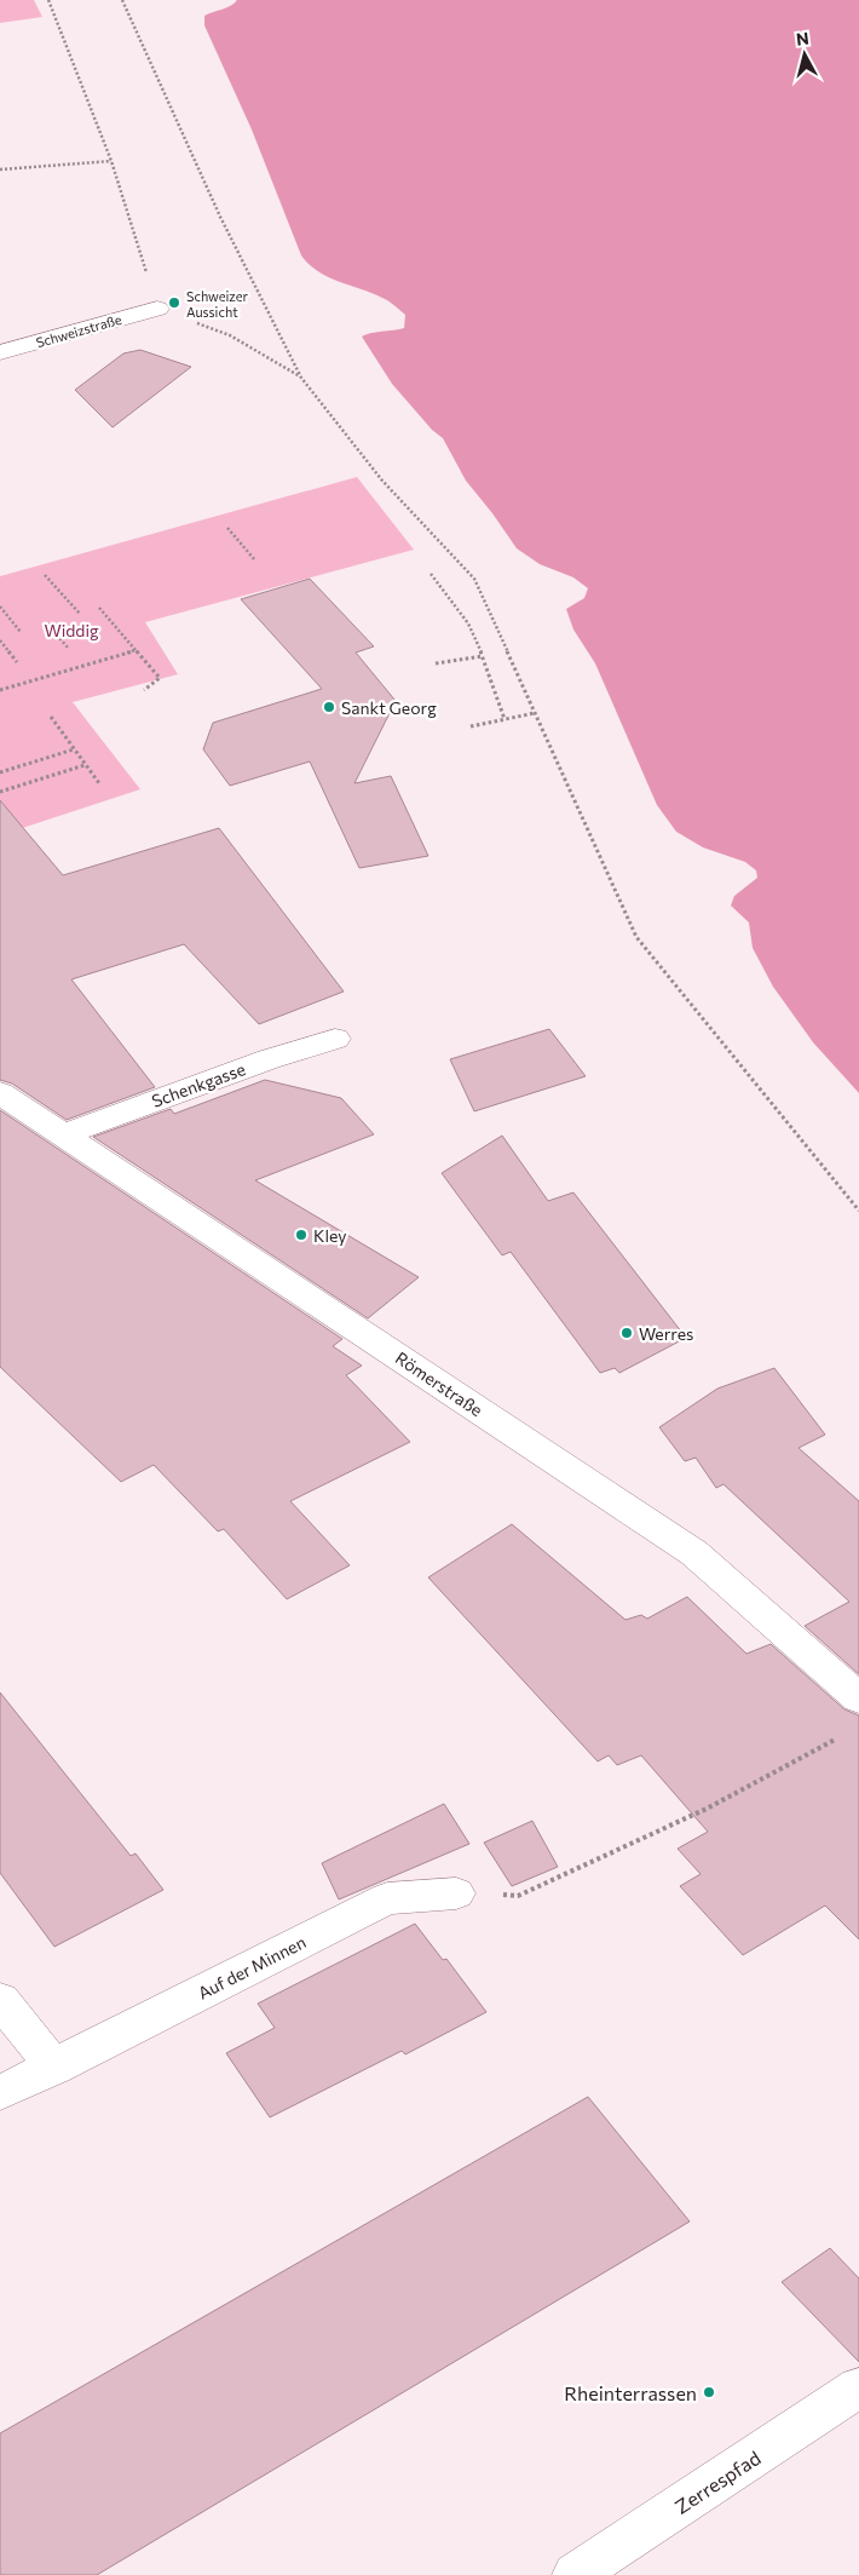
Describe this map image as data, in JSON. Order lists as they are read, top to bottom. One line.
{"streets":{"street":["Schweizstraße","Schenkgasse","Römerstraße","Auf der Minnen","Zerrespfad"]},"crossings":[["Schenkgasse","Römerstraße"]],"parks":["Widdig"],"places":["Schweizer Aussicht","Sankt Georg","Kley","Werres","Rheinterrassen"],"north":"top"}
